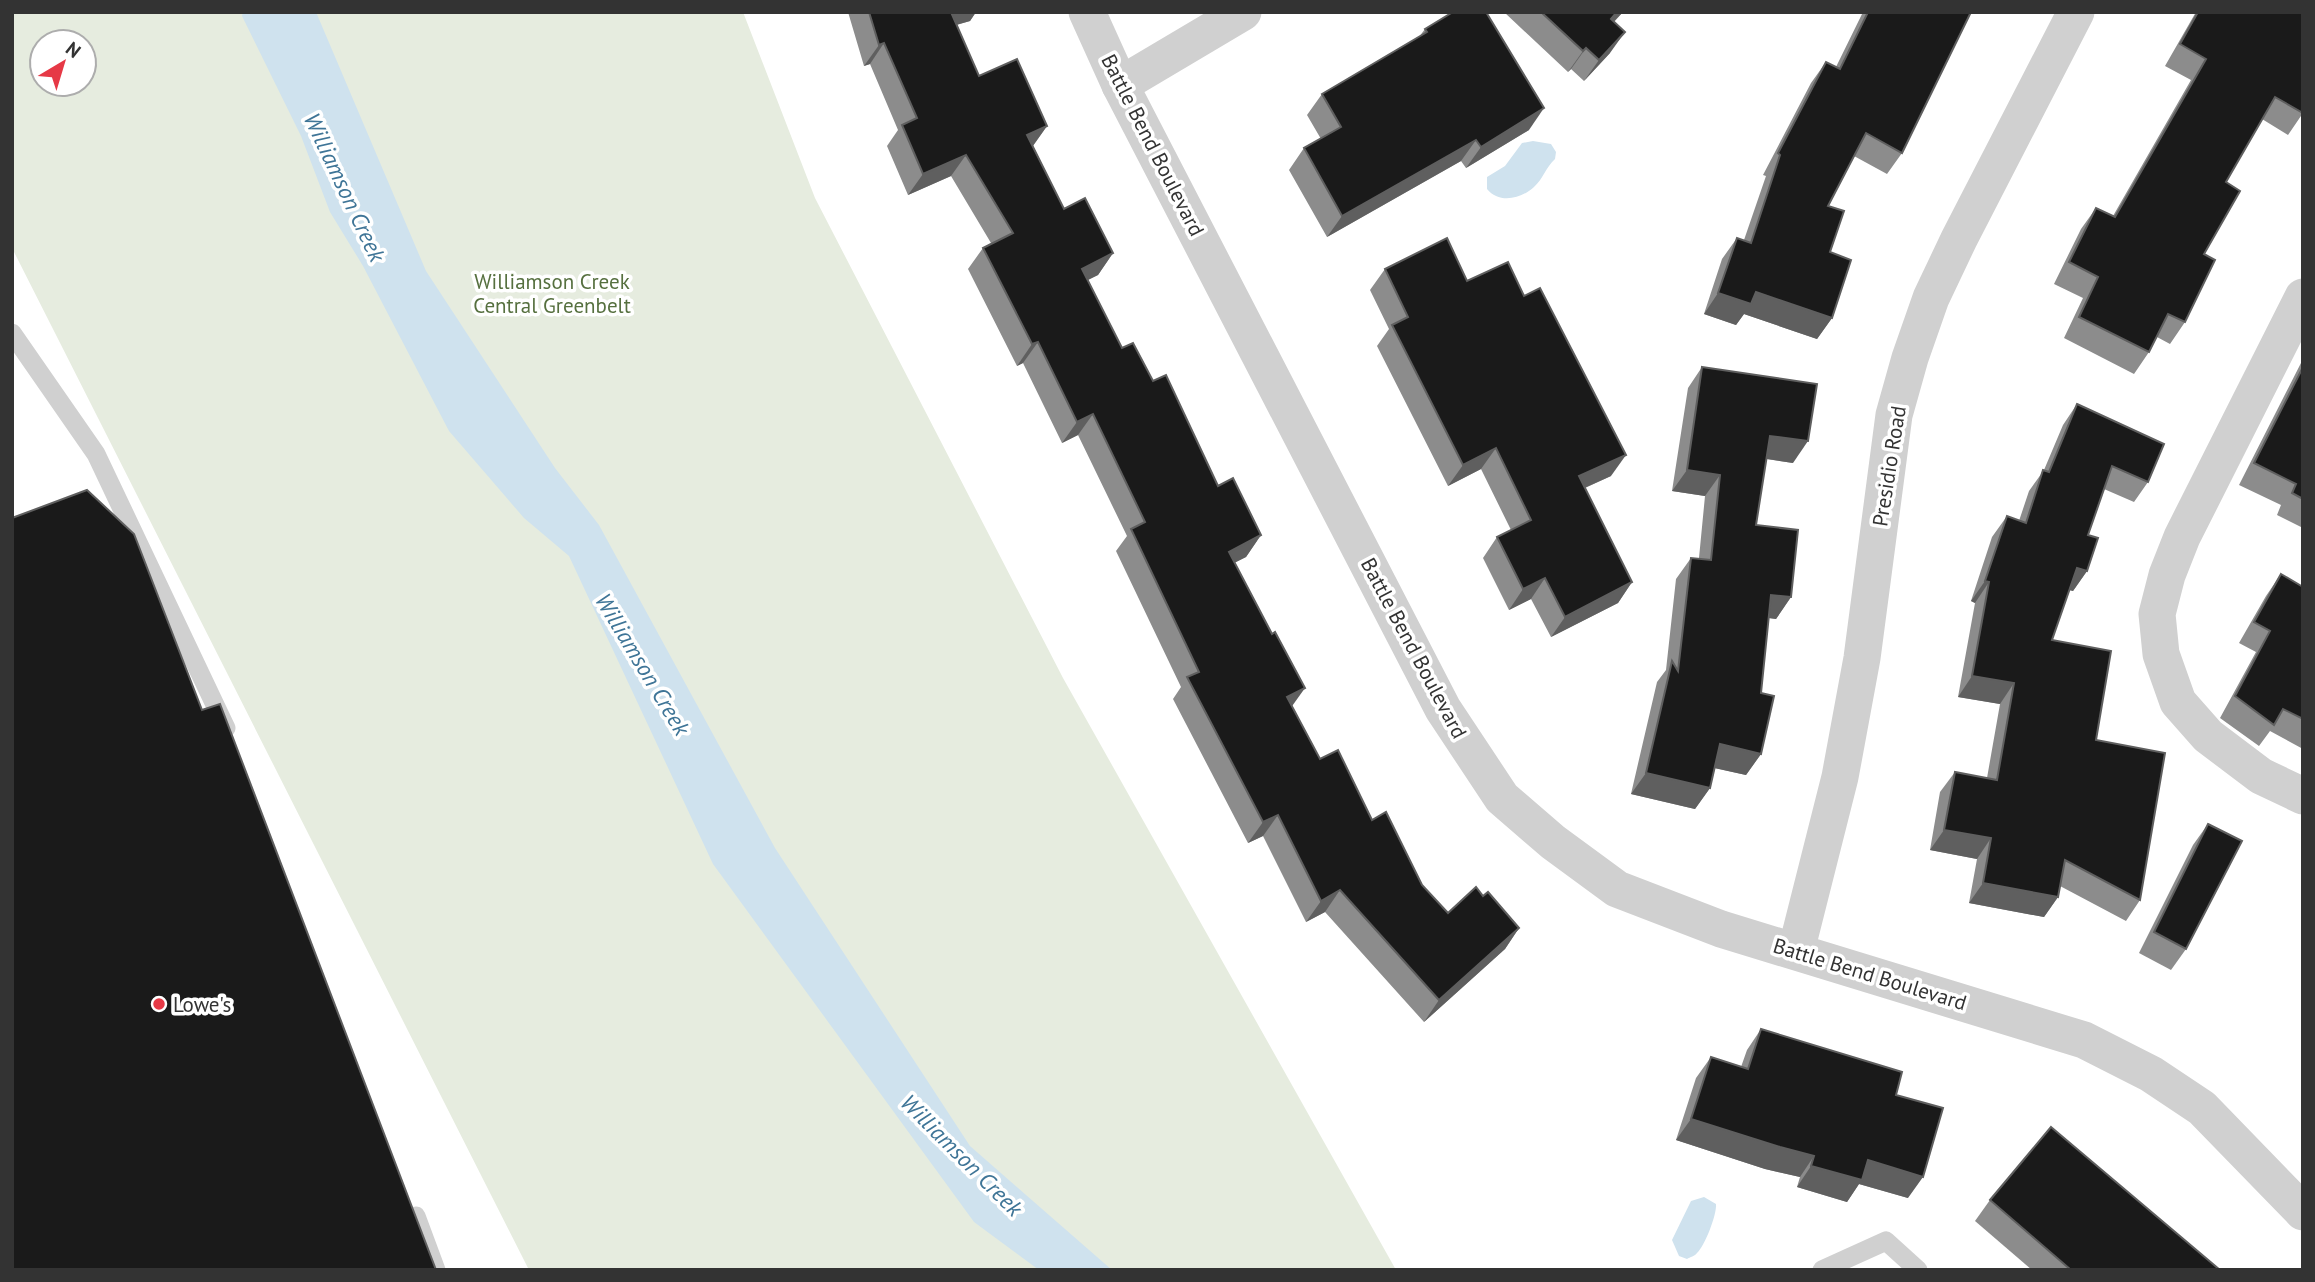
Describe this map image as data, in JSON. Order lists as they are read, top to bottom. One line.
{"streets":{"street":["Battle Bend Boulevard","Presidio Road"]},"crossings":[["Battle Bend Boulevard","Presidio Road"]],"water":["Williamson Creek"],"parks":["Williamson Creek Central Greenbelt"],"places":["Lowe's"],"north":"top right"}
